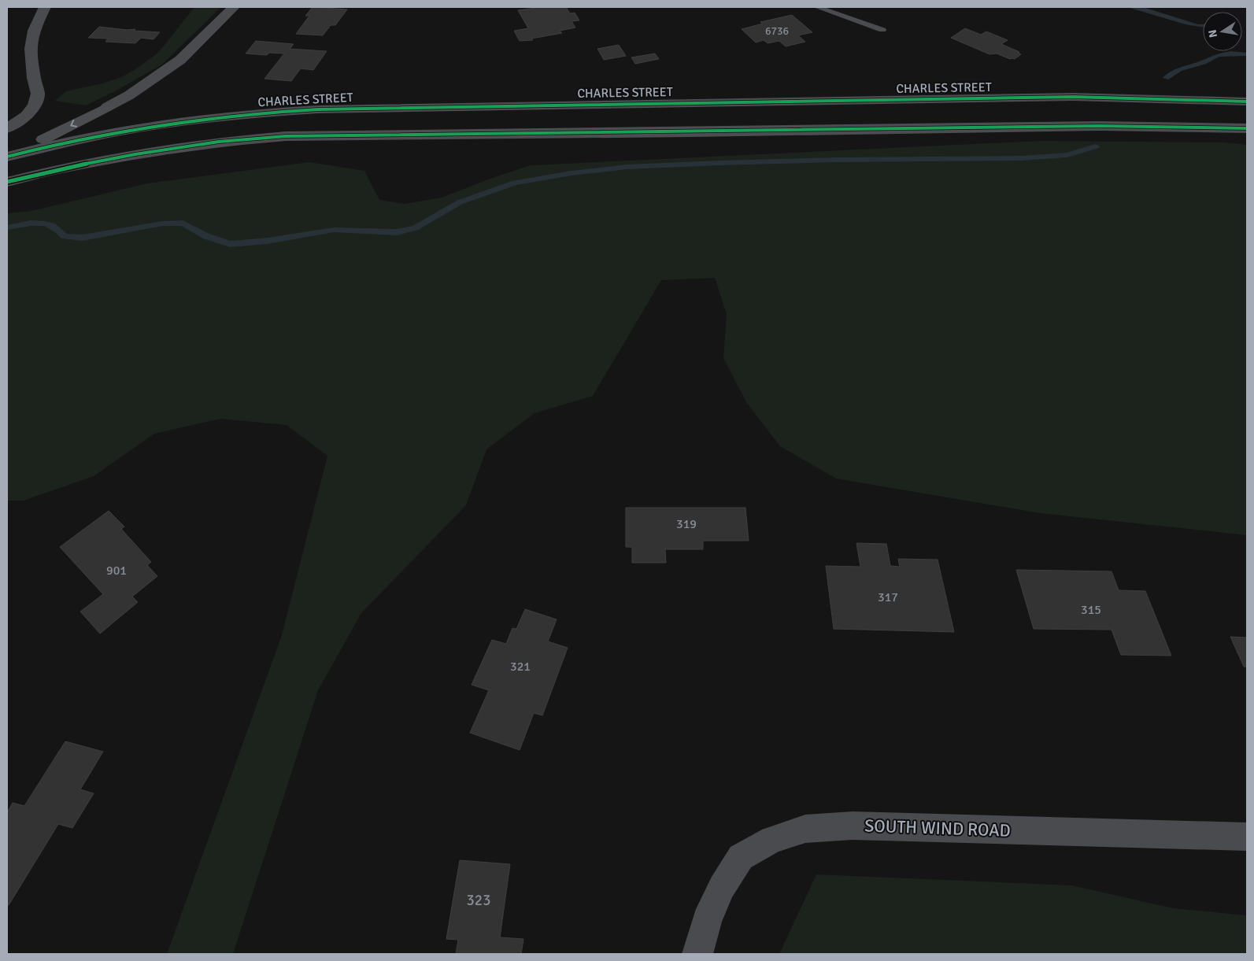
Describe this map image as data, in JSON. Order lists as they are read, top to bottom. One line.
{"streets":{"main road":["CHARLES STREET"],"street":["SOUTH WIND ROAD"]},"house_numbers":["6736","319","901","317","315","321","323"],"north":"left"}
